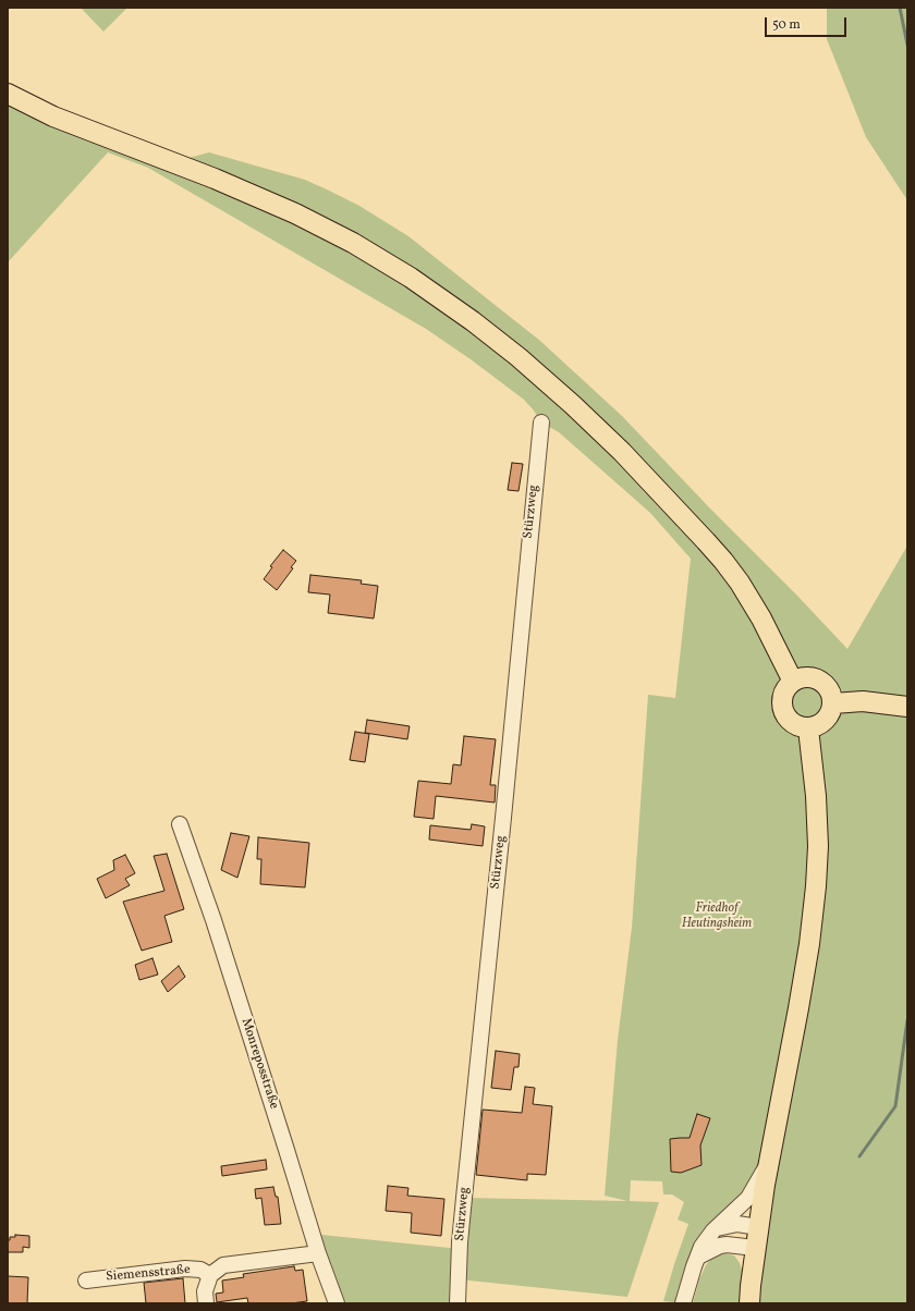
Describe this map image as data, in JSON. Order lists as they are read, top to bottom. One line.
{"streets":{"street":["Stürzweg","Monreposstraße","Siemensstraße"]},"crossings":[["Monreposstraße","Siemensstraße"]],"parks":["Friedhof Heutingsheim"],"scale_bar":"50 m"}
